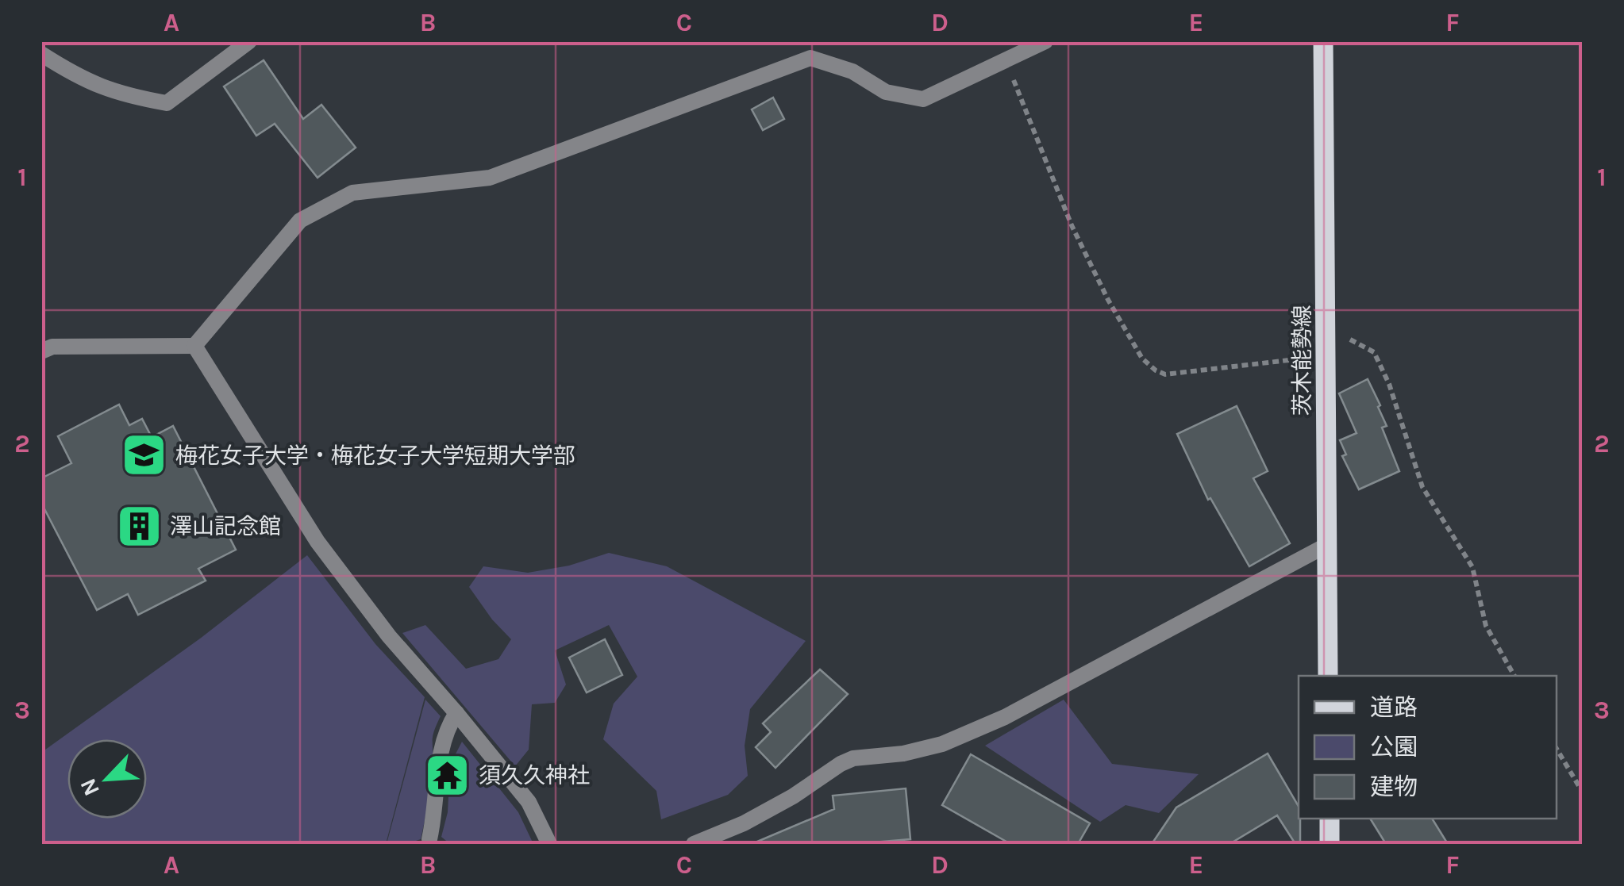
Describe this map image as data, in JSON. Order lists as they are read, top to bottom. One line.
{"streets":{"main road":["茨木能勢線"]},"places":{"school or university":["梅花女子大学・梅花女子大学短期大学部"],"building":["澤山記念館"],"temple":["須久久神社"]},"legend":["道路","公園","建物"],"north":"bottom left","grid":{"columns":["A","B","C","D","E","F"],"rows":["1","2","3"]}}
